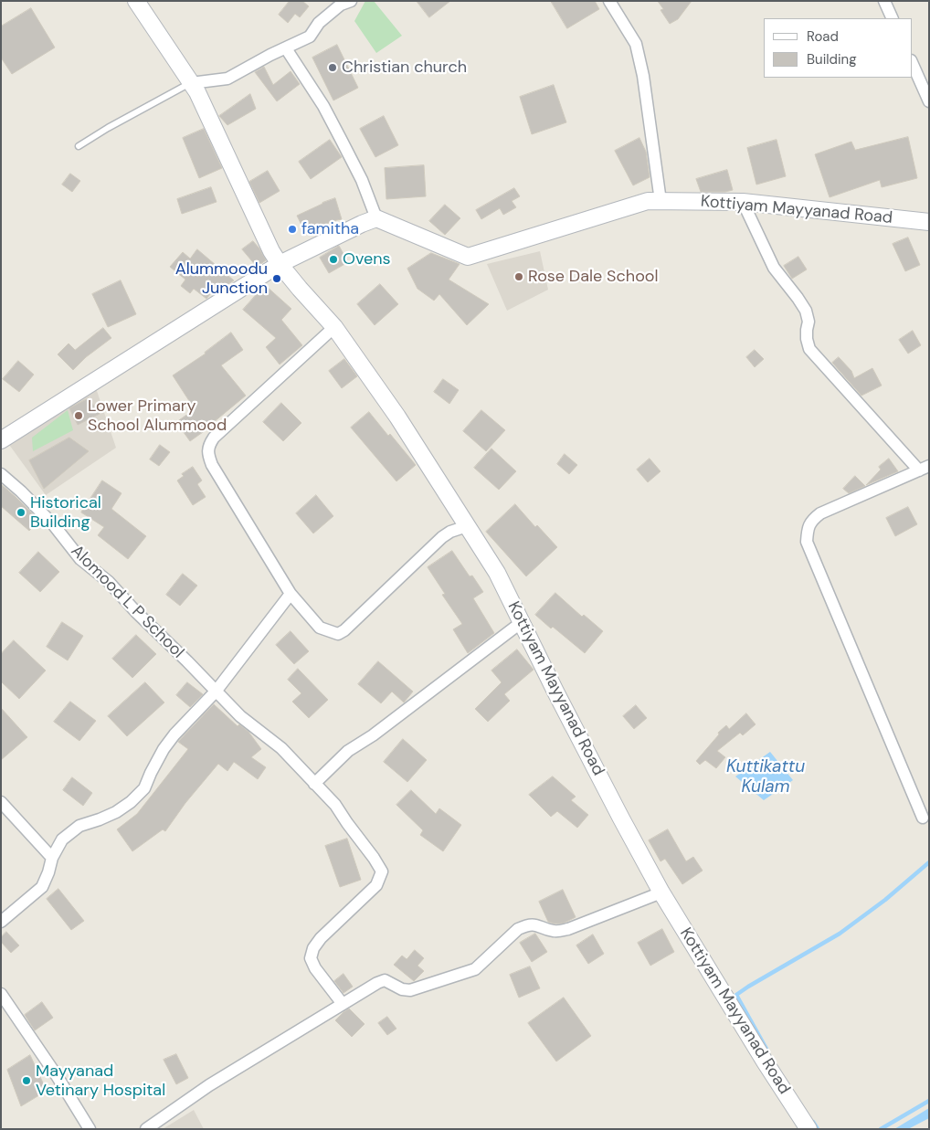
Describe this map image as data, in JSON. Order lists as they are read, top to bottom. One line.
{"streets":{"street":["Kottiyam Mayyanad Road","Alomood L P School"]},"water":["Kuttikattu Kulam"],"places":["Christian church","famitha","Ovens","Rose Dale School","Alummoodu Junction","Lower Primary School Alummood","Historical Building","Mayyanad Vetinary Hospital"],"legend":["Road","Building"]}
